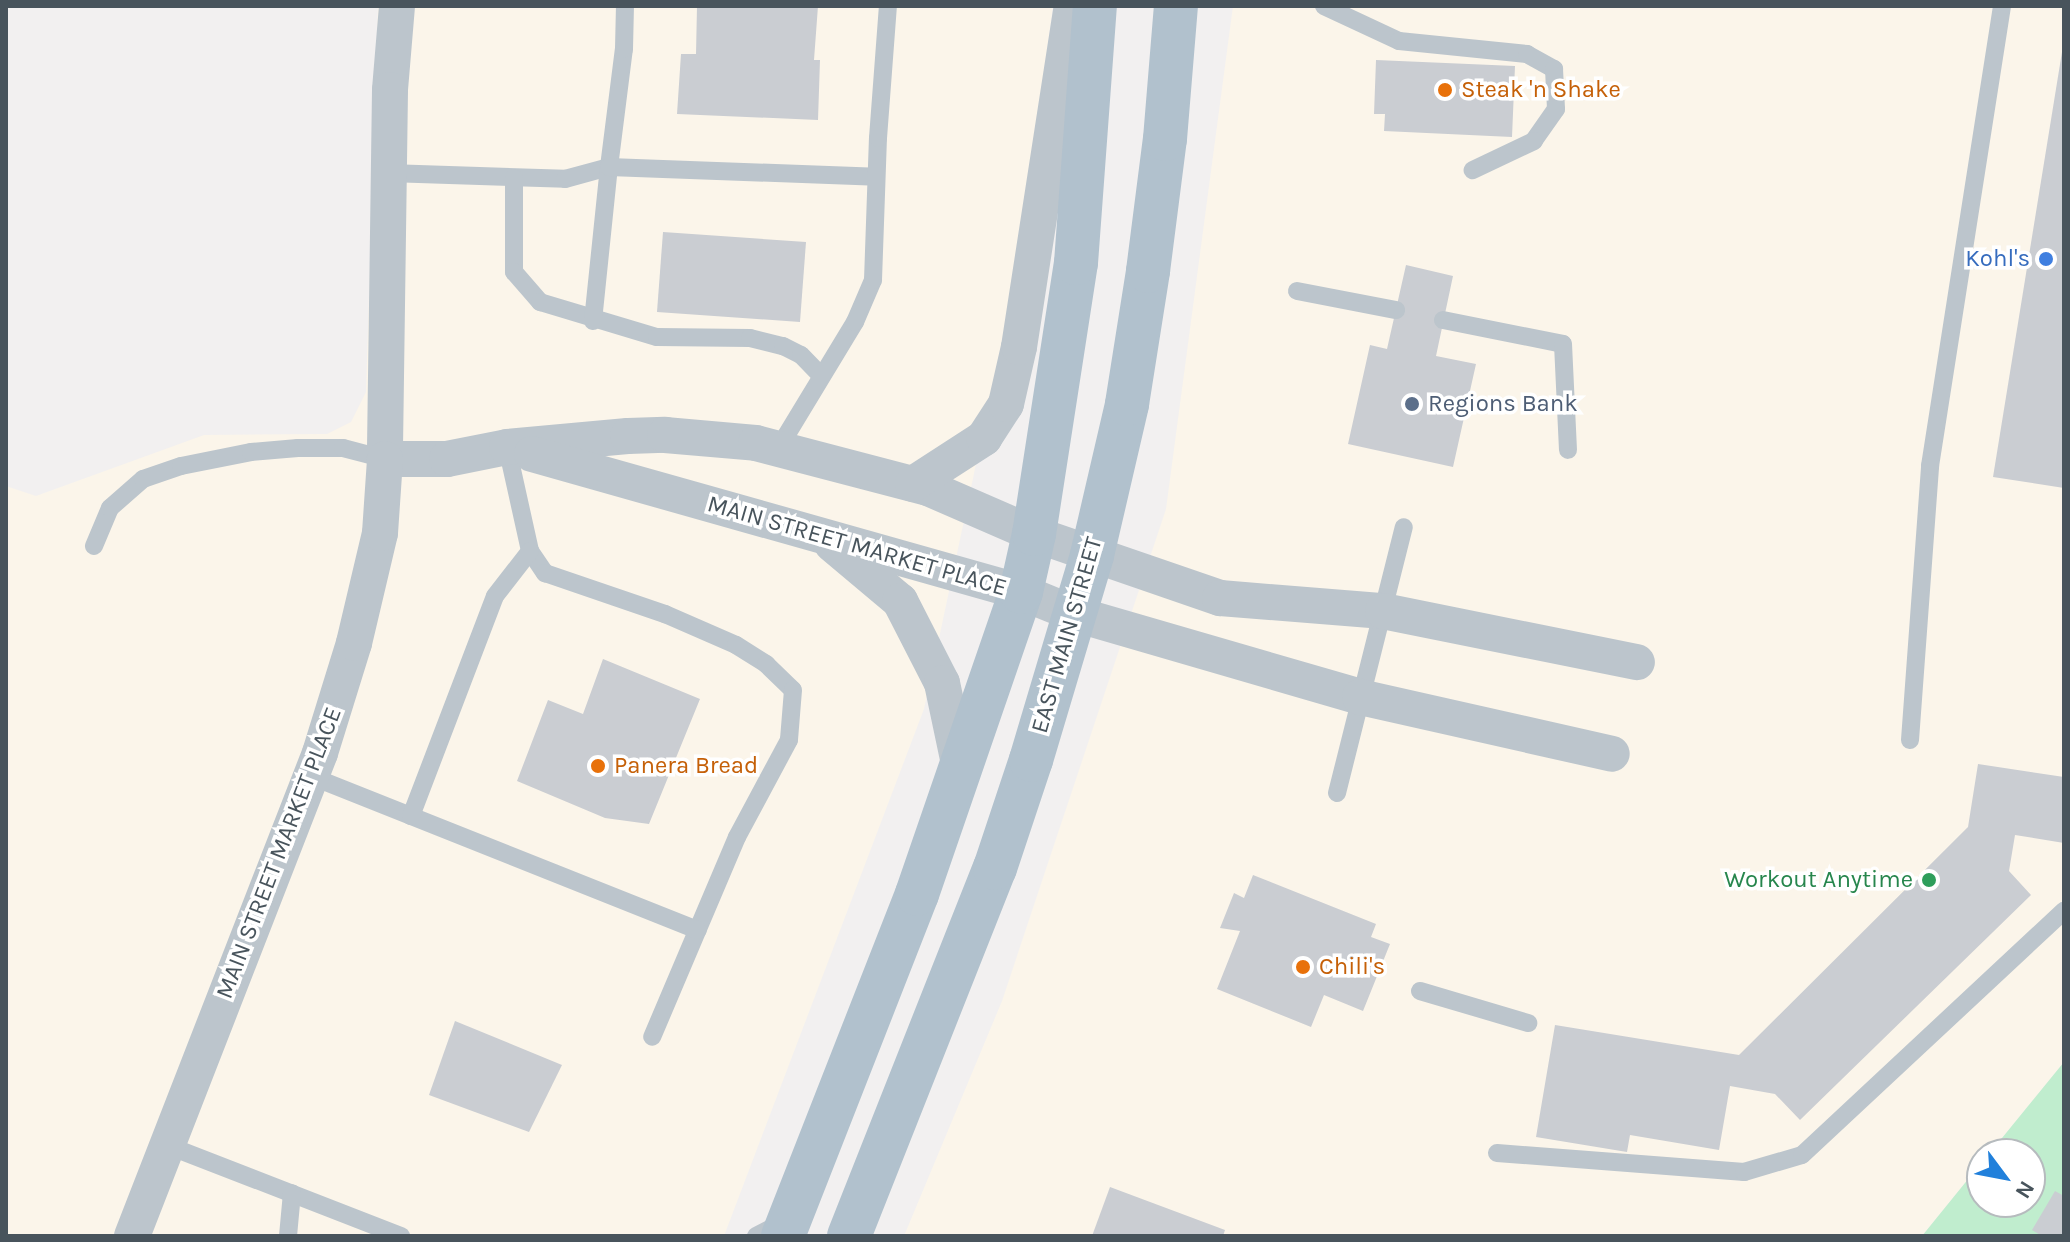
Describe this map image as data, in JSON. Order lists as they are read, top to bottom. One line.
{"streets":{"main road":["EAST MAIN STREET"],"street":["MAIN STREET MARKET PLACE"]},"crossings":[["MAIN STREET MARKET PLACE","EAST MAIN STREET"]],"places":["Steak 'n Shake","Kohl's","Regions Bank","Panera Bread","Workout Anytime","Chili's"],"north":"bottom right"}
